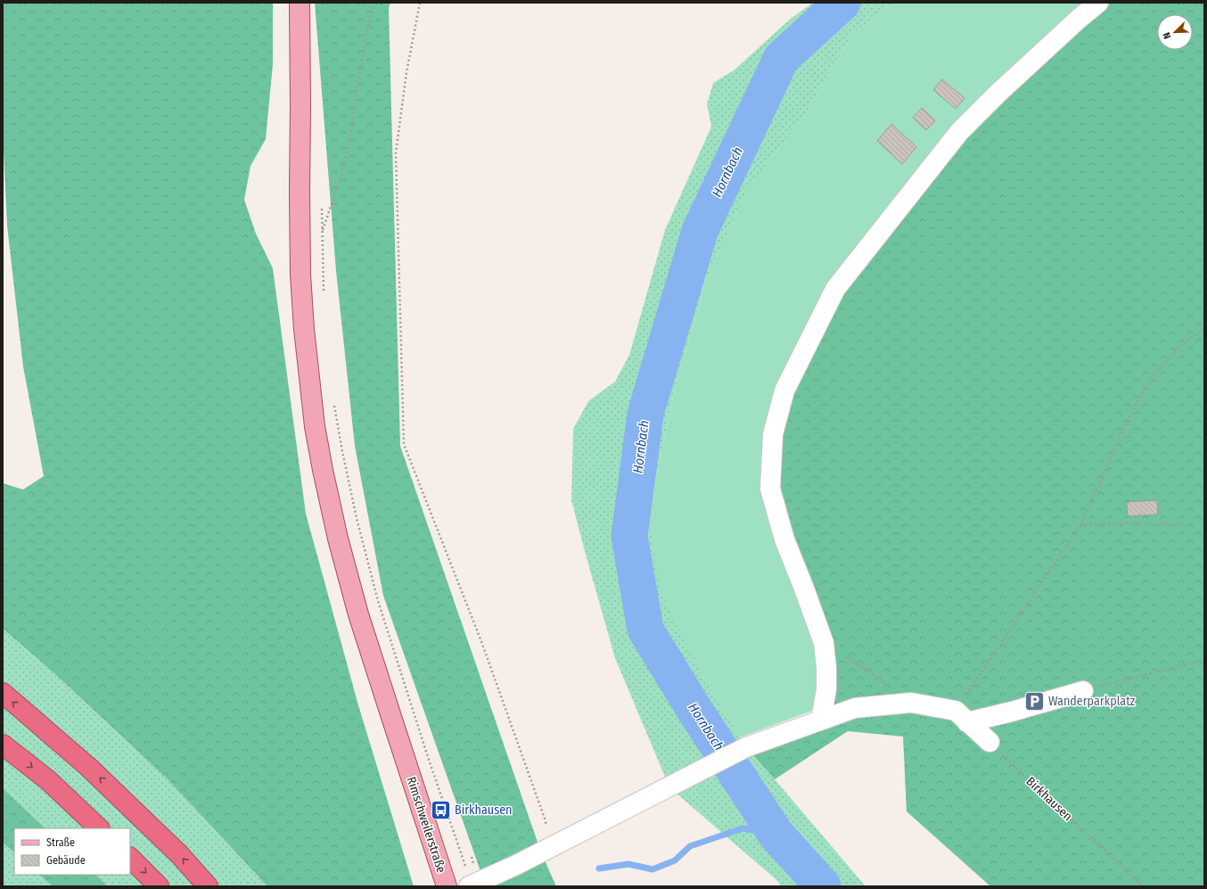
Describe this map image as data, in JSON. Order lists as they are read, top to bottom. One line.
{"streets":{"main road":["Rimschweilerstraße"],"path":["Birkhausen"]},"water":["Hornbach"],"places":{"parking":["Wanderparkplatz"],"bus stop":["Birkhausen"]},"legend":["Straße","Gebäude"],"north":"bottom left"}
